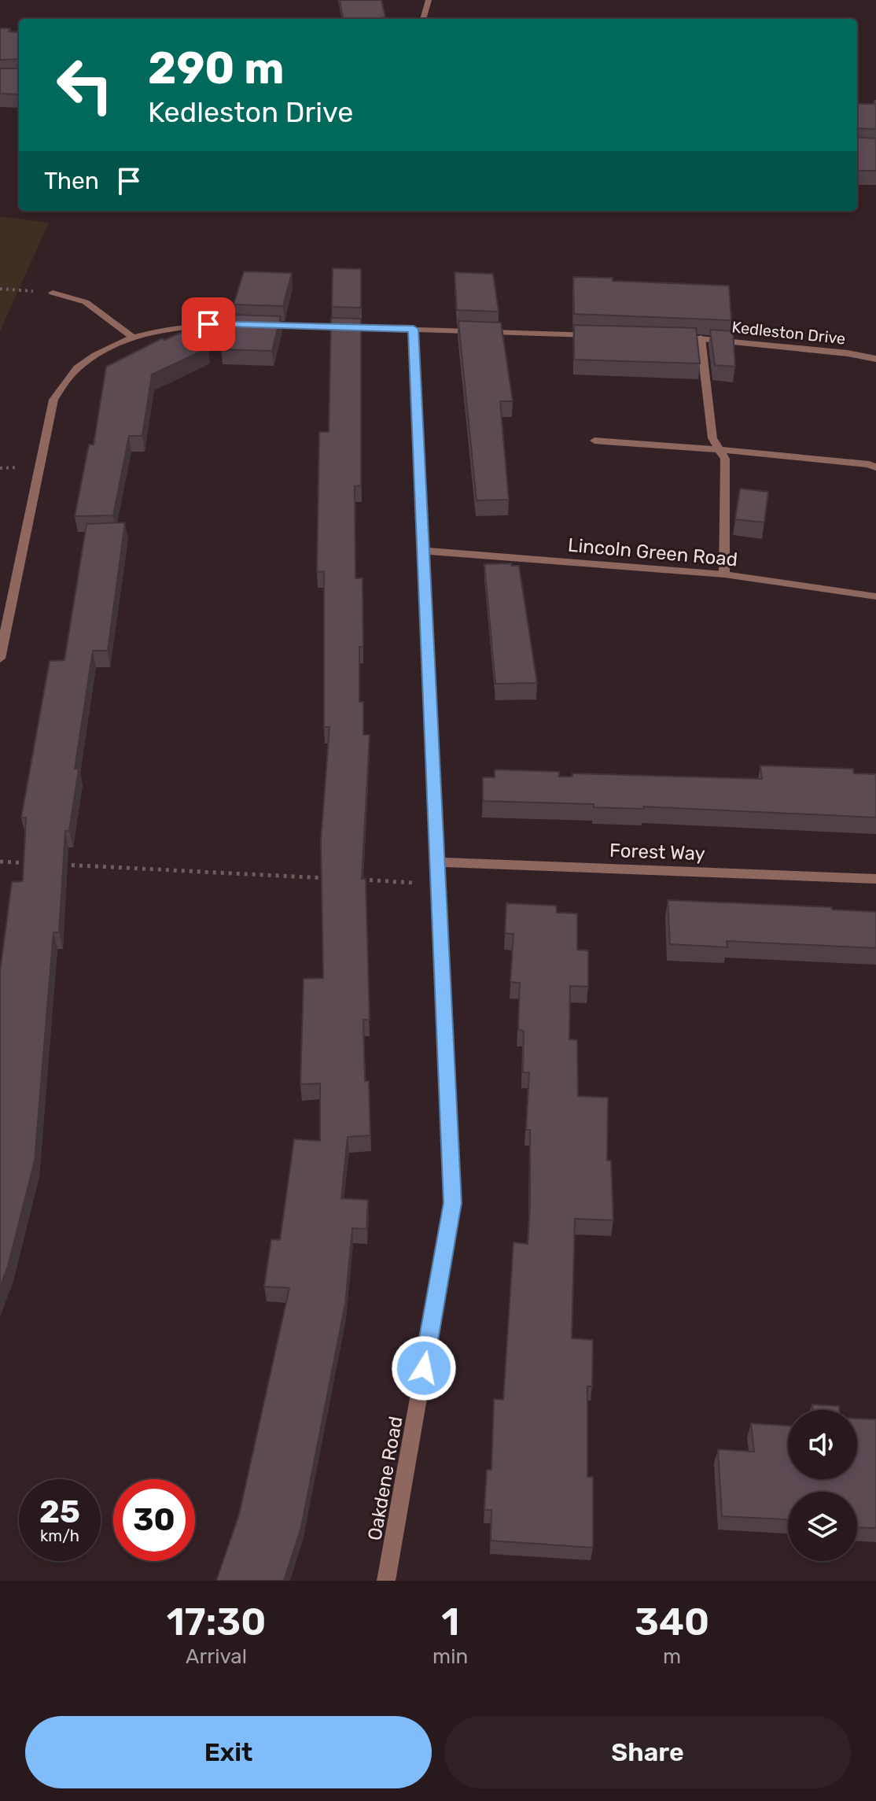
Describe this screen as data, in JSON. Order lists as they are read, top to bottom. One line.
{"streets":{"street":["Kedleston Drive","Lincoln Green Road","Forest Way","Oakdene Road"]},"crossings":[["Lincoln Green Road","Oakdene Road"],["Forest Way","Oakdene Road"]],"page":{"turn":["290 m","Kedleston Drive"],"then":"Then","speed":"25 km/h","limit":"30","eta":["17:30","Arrival","1","min","340","m"],"buttons":["Exit","Share"]}}
